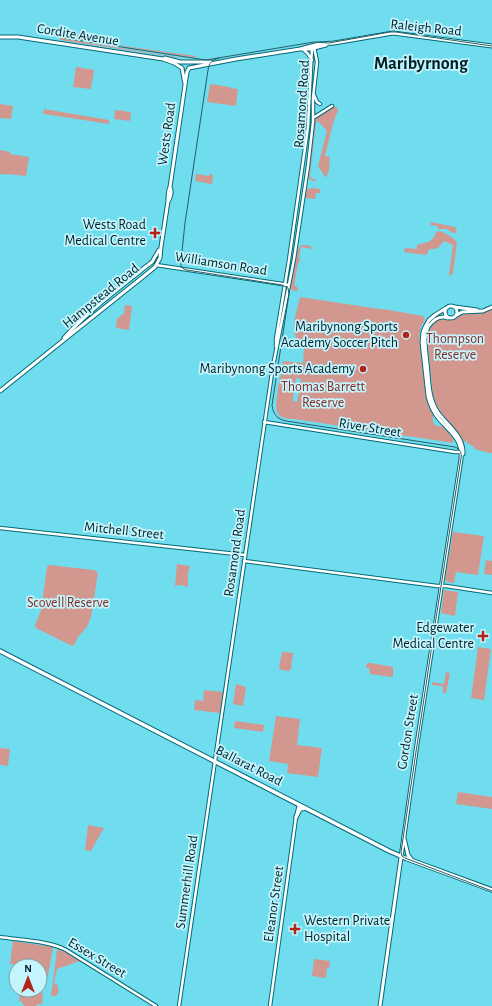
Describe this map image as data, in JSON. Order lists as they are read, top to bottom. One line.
{"streets":{"highway":["Ballarat Road"],"main road":["Raleigh Road","Cordite Avenue","Wests Road","Williamson Road","Hampstead Road","Gordon Street"],"street":["Rosamond Road","River Street","Mitchell Street","Summerhill Road","Eleanor Street","Essex Street"]},"crossings":[["Raleigh Road","Cordite Avenue"],["Raleigh Road","Rosamond Road"],["Raleigh Road","Wests Road"],["Cordite Avenue","Wests Road"],["Rosamond Road","Williamson Road"],["Rosamond Road","River Street"],["Rosamond Road","Mitchell Street"],["Rosamond Road","Ballarat Road"],["Rosamond Road","Summerhill Road"],["Wests Road","Williamson Road"],["Wests Road","Hampstead Road"],["Williamson Road","Hampstead Road"],["River Street","Gordon Street"],["Gordon Street","Ballarat Road"],["Ballarat Road","Summerhill Road"],["Ballarat Road","Eleanor Street"]],"districts":["Maribyrnong"],"parks":["Thompson Reserve","Thomas Barrett Reserve","Scovell Reserve"],"places":{"health":["Wests Road Medical Centre","Edgewater Medical Centre","Western Private Hospital"],"other":["Maribynong Sports Academy Soccer Pitch","Maribynong Sports Academy"]},"north":"top"}
